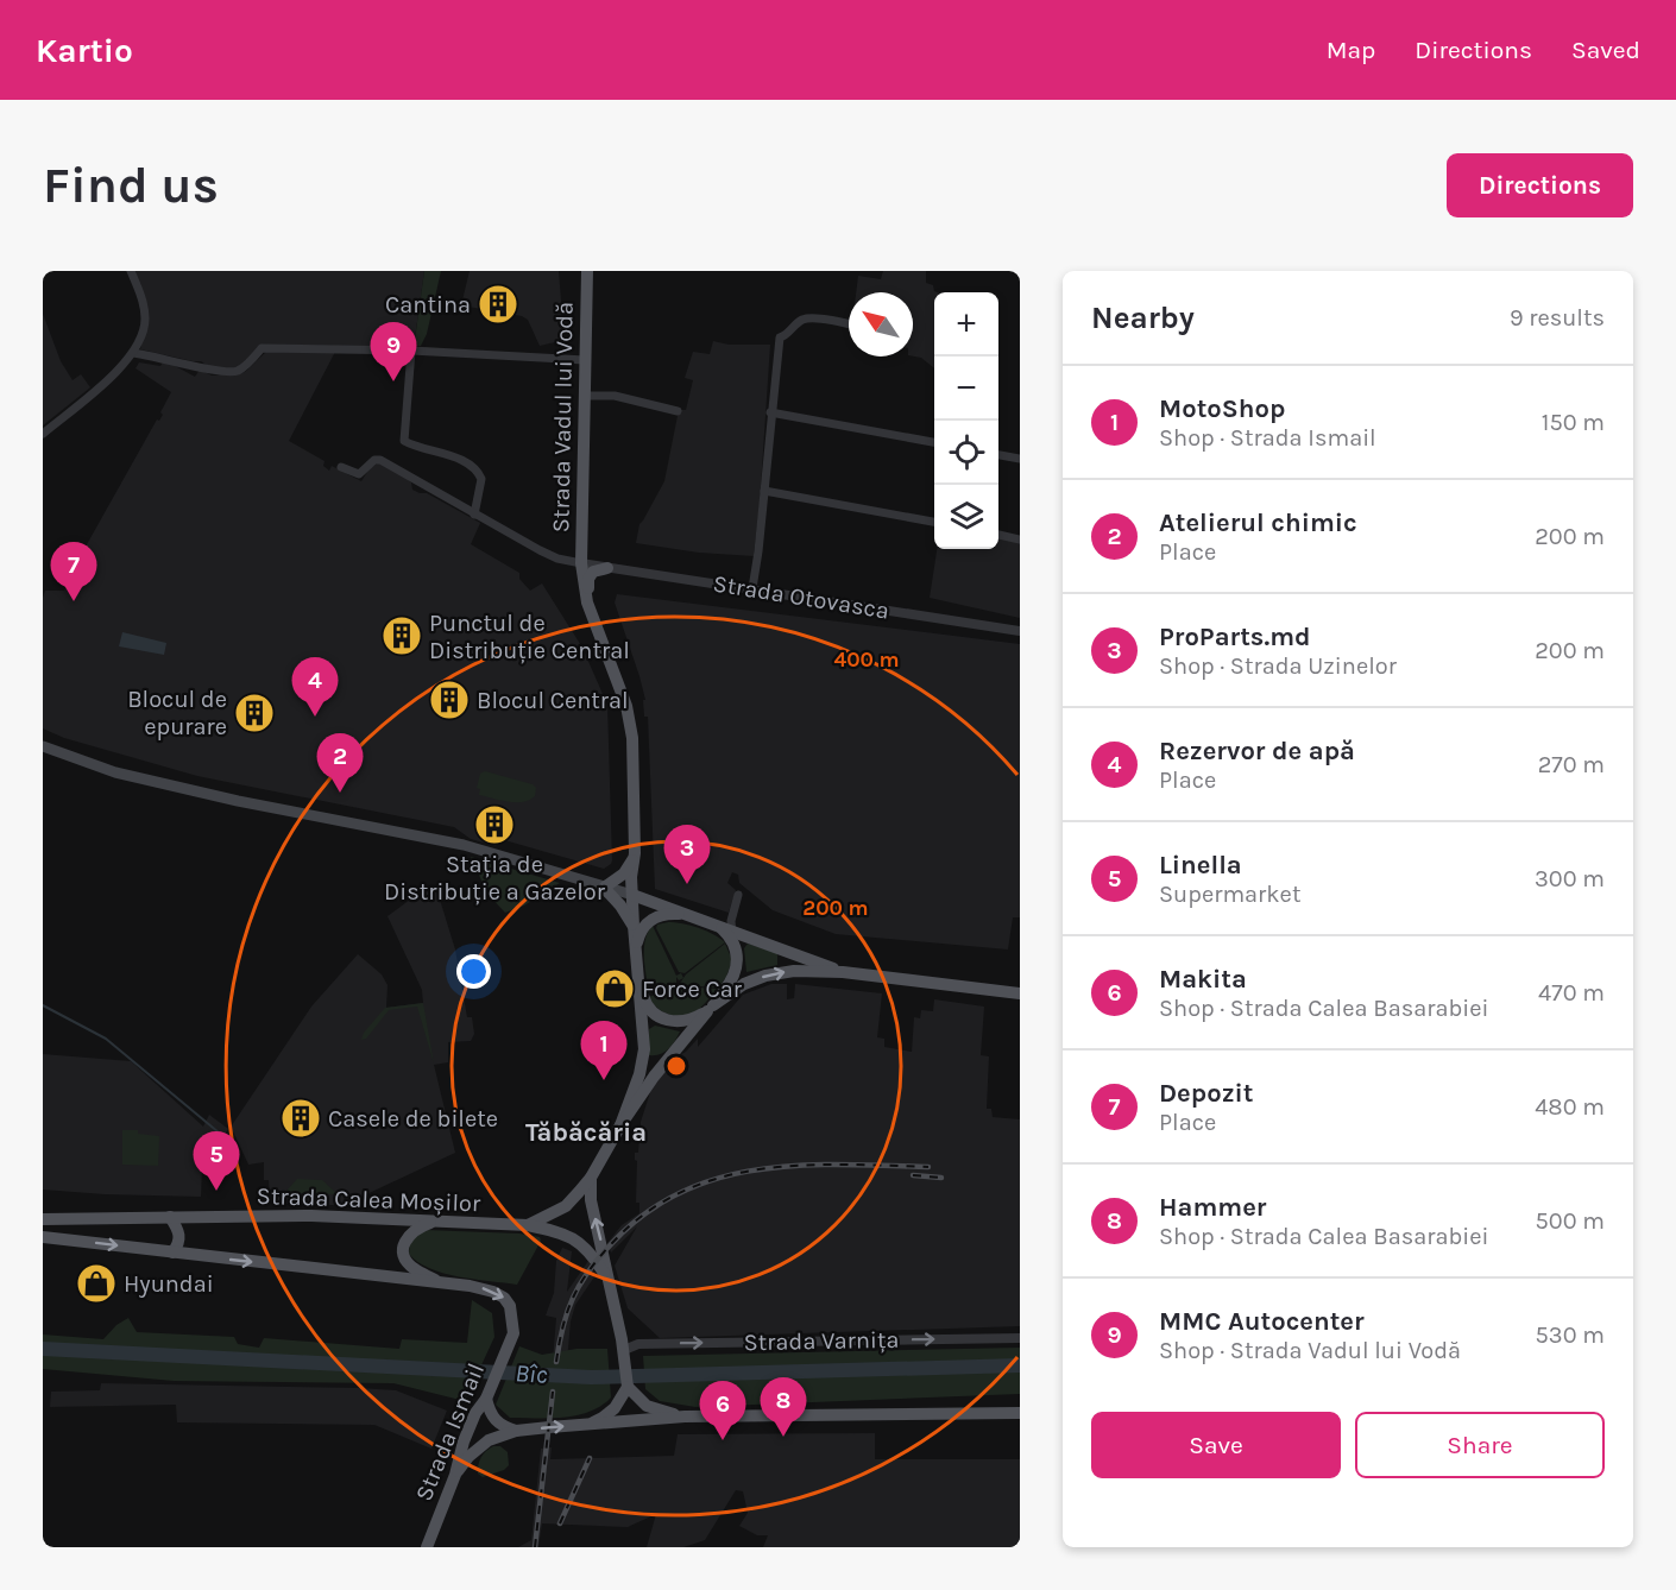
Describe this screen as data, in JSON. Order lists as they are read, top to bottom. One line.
{"streets":{"main road":["Strada Vadul lui Vodă","Strada Calea Moșilor","Strada Ismail"],"street":["Strada Otovasca","Strada Varnița"]},"crossings":[["Strada Vadul lui Vodă","Strada Otovasca"]],"one_way":["Strada Varnița"],"districts":["Tăbăcăria"],"water":["Bîc"],"places":{"building":["Cantina","Punctul de Distribuție Central","Blocul Central","Blocul de epurare","Stația de Distribuție a Gazelor","Casele de bilete"],"shop":["Force Car","Hyundai"]},"north":"top left","page":{"header":"Kartio","nav":["Map","Directions","Saved"],"buttons":["Directions",["Save","Share"]],"title":"Find us","heading":["Nearby","9 results"],"map_buttons":["+","−"],"pins":["9","7","4","2","3","1","5","8","6"],"list":[{"mark":"1","name":"MotoShop","note":"Shop · Strada Ismail","value":"150 m"},{"mark":"2","name":"Atelierul chimic","note":"Place","value":"200 m"},{"mark":"3","name":"ProParts.md","note":"Shop · Strada Uzinelor","value":"200 m"},{"mark":"4","name":"Rezervor de apă","note":"Place","value":"270 m"},{"mark":"5","name":"Linella","note":"Supermarket","value":"300 m"},{"mark":"6","name":"Makita","note":"Shop · Strada Calea Basarabiei","value":"470 m"},{"mark":"7","name":"Depozit","note":"Place","value":"480 m"},{"mark":"8","name":"Hammer","note":"Shop · Strada Calea Basarabiei","value":"500 m"},{"mark":"9","name":"MMC Autocenter","note":"Shop · Strada Vadul lui Vodă","value":"530 m"}]},"rings":["400 m","200 m"]}
